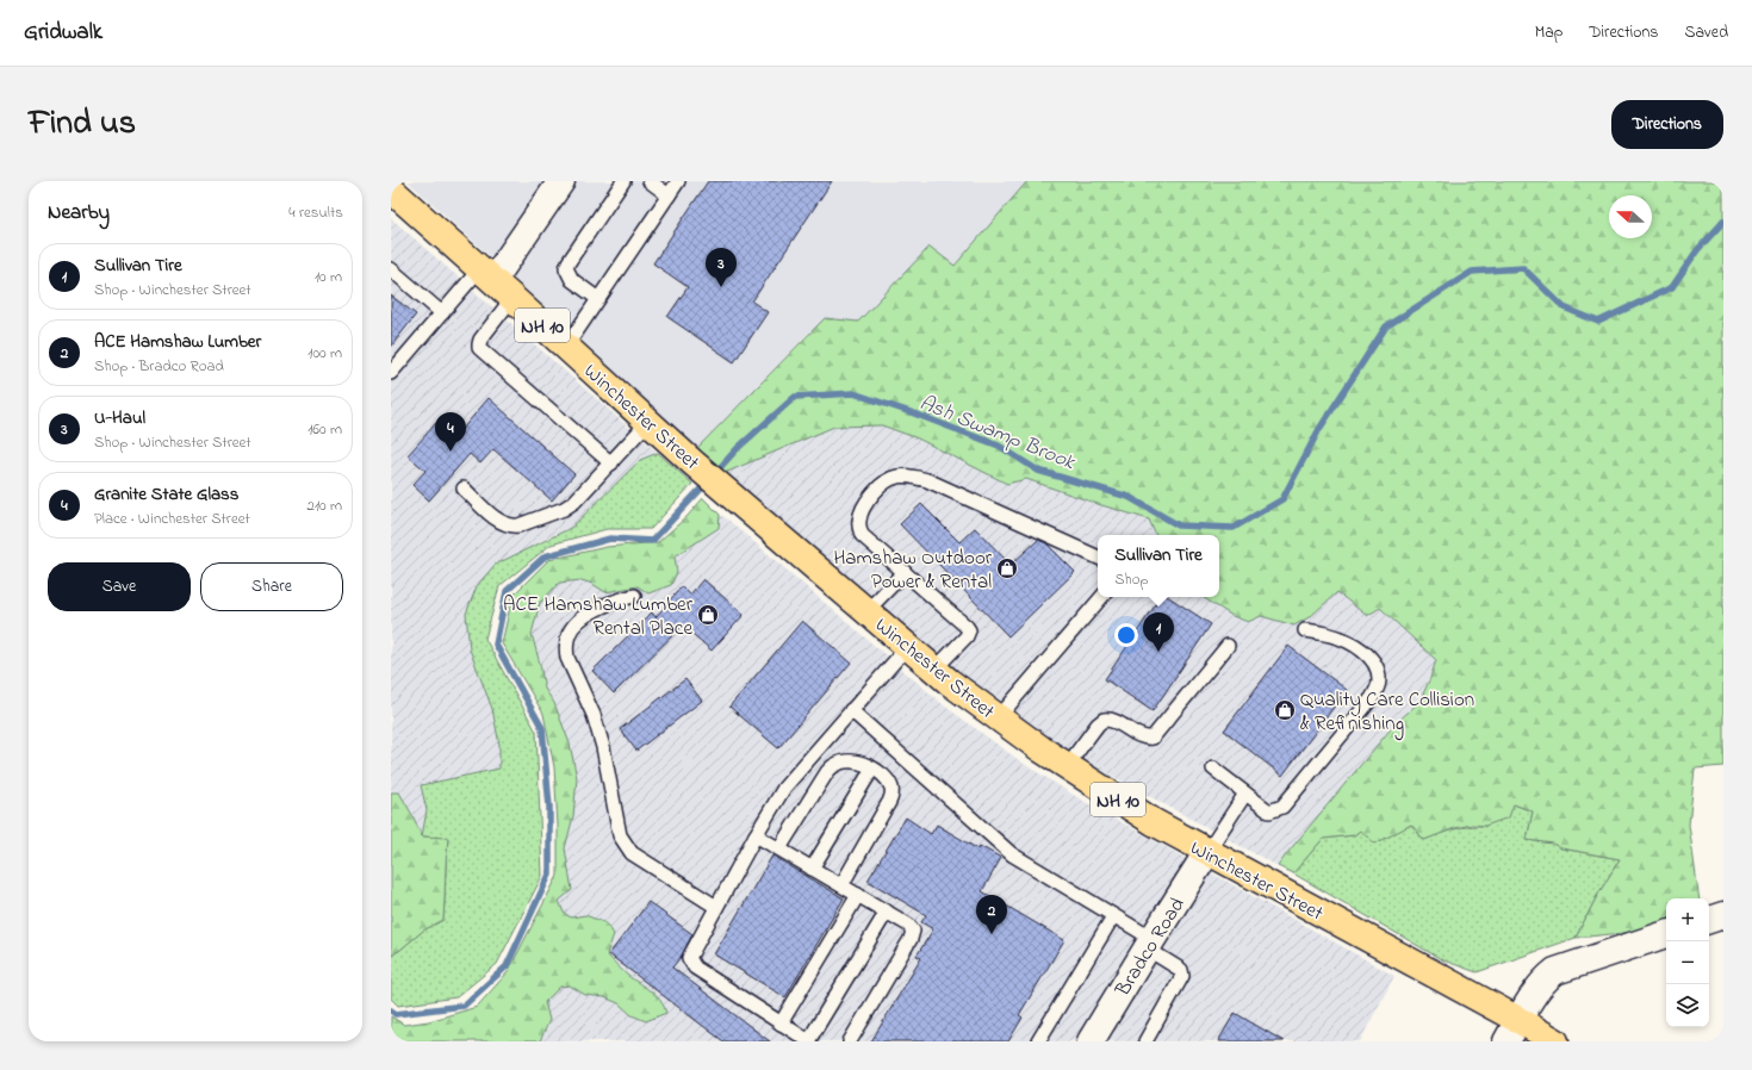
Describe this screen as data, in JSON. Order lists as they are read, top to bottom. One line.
{"streets":{"main road":["NH 10","Winchester Street"],"street":["Bradco Road"]},"crossings":[["Winchester Street","Bradco Road"]],"water":["Ash Swamp Brook"],"places":{"shop":["Hamshaw Outdoor Power & Rental","ACE Hamshaw Lumber Rental Place","Quality Care Collision & Refinishing"]},"north":"left","page":{"header":"Gridwalk","nav":["Map","Directions","Saved"],"title":"Find us","buttons":["Directions",["Save","Share"]],"heading":["Nearby","4 results"],"list":[{"mark":"1","name":"Sullivan Tire","note":"Shop · Winchester Street","value":"10 m"},{"mark":"2","name":"ACE Hamshaw Lumber","note":"Shop · Bradco Road","value":"100 m"},{"mark":"3","name":"U-Haul","note":"Shop · Winchester Street","value":"160 m"},{"mark":"4","name":"Granite State Glass","note":"Place · Winchester Street","value":"210 m"}],"pins":["3","4","1","2"],"popup":["Sullivan Tire","Shop"],"map_buttons":["+","−"]}}
